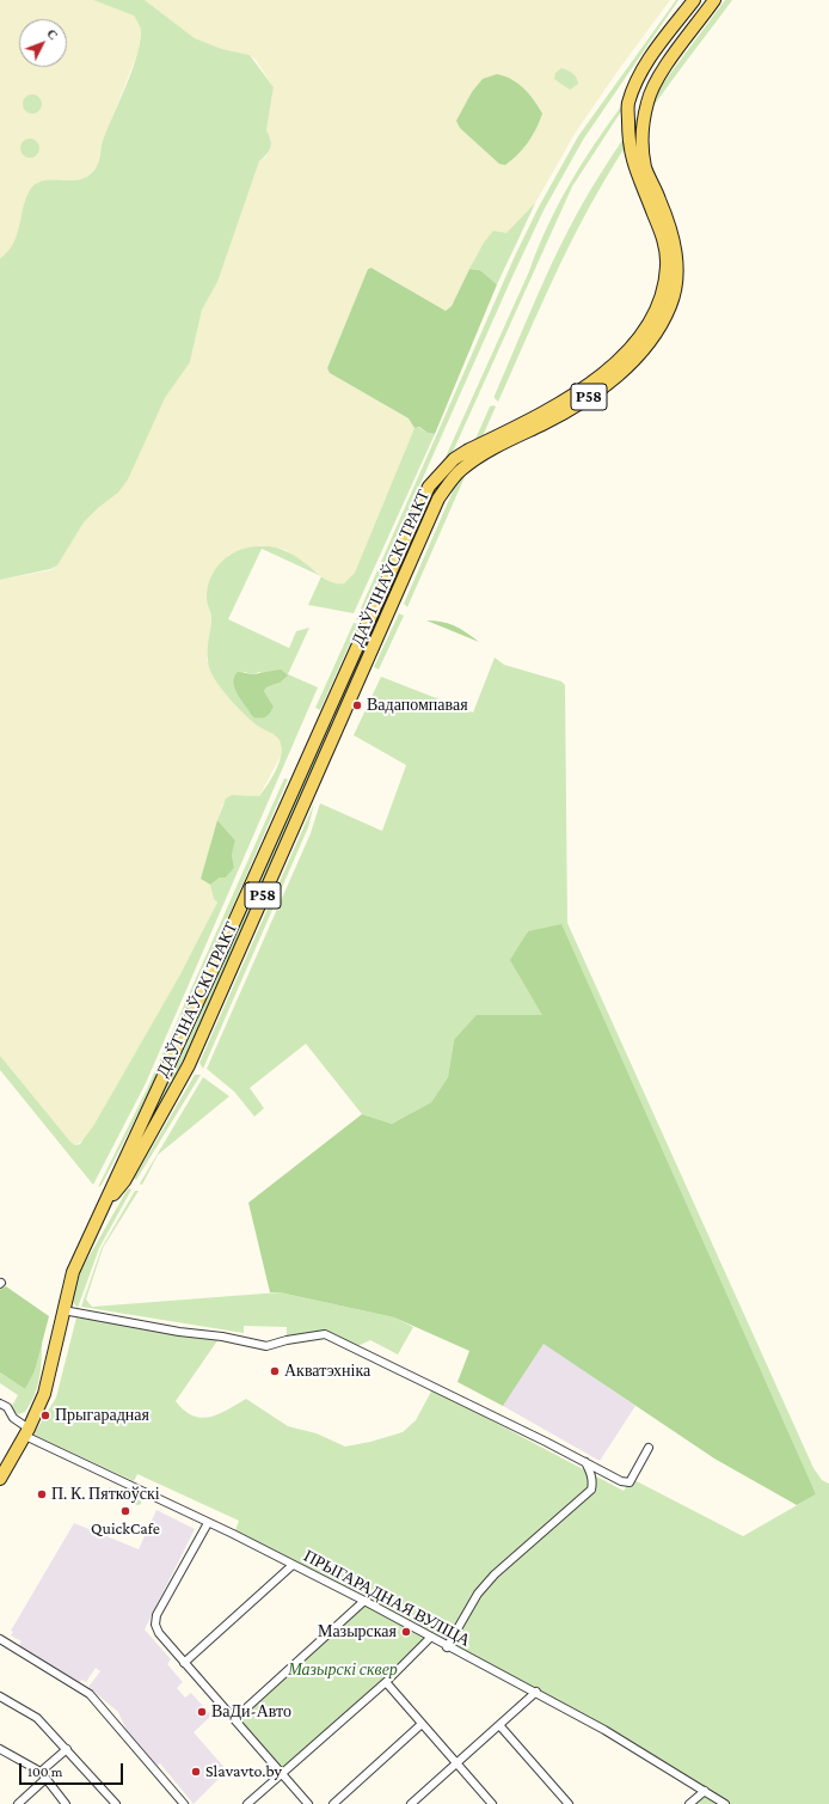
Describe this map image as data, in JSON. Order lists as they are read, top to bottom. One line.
{"streets":{"main road":["Р58","ДАЎГІНАЎСКІ ТРАКТ"],"street":["ПРЫГАРАДНАЯ ВУЛІЦА"]},"crossings":[["ДАЎГІНАЎСКІ ТРАКТ","ПРЫГАРАДНАЯ ВУЛІЦА"]],"parks":["Мазырскі сквер"],"places":["Вадапомпавая","Акватэхніка","Прыгарадная","П. К. Пяткоўскі","QuickCafe","Мазырская","ВаДи-Авто","Slavavto.by"],"scale_bar":"100 m","north":"top right"}
